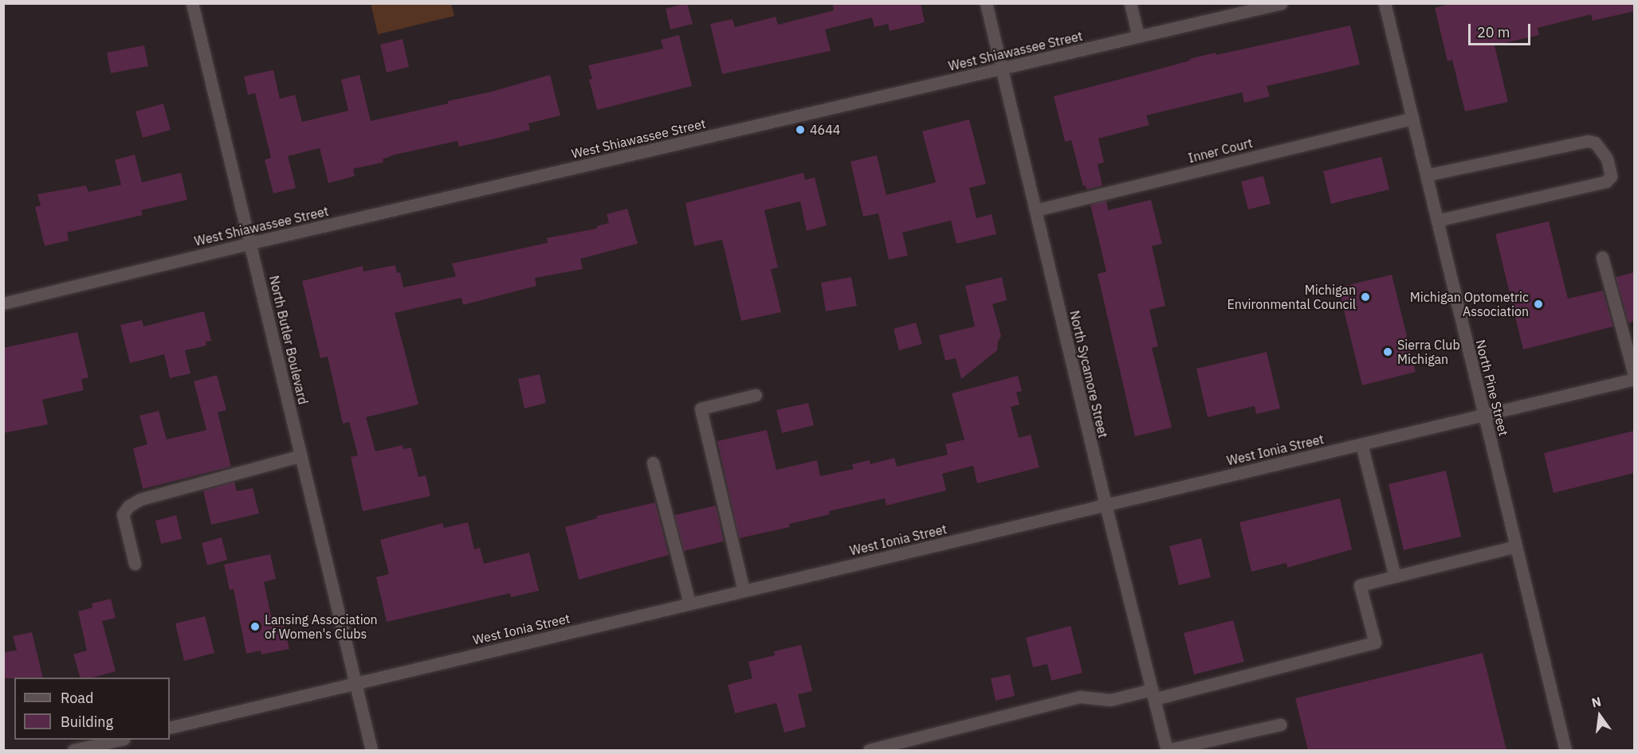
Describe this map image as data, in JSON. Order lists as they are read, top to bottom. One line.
{"streets":{"street":["West Shiawassee Street","Inner Court","North Butler Boulevard","North Sycamore Street","North Pine Street","West Ionia Street"]},"crossings":[["West Shiawassee Street","North Butler Boulevard"],["West Shiawassee Street","North Sycamore Street"],["Inner Court","North Sycamore Street"],["Inner Court","North Pine Street"],["North Butler Boulevard","West Ionia Street"],["North Sycamore Street","West Ionia Street"],["North Pine Street","West Ionia Street"]],"places":["4644","Michigan Environmental Council","Michigan Optometric Association","Sierra Club Michigan","Lansing Association of Women's Clubs"],"legend":["Road","Building"],"scale_bar":"20 m","north":"top"}
